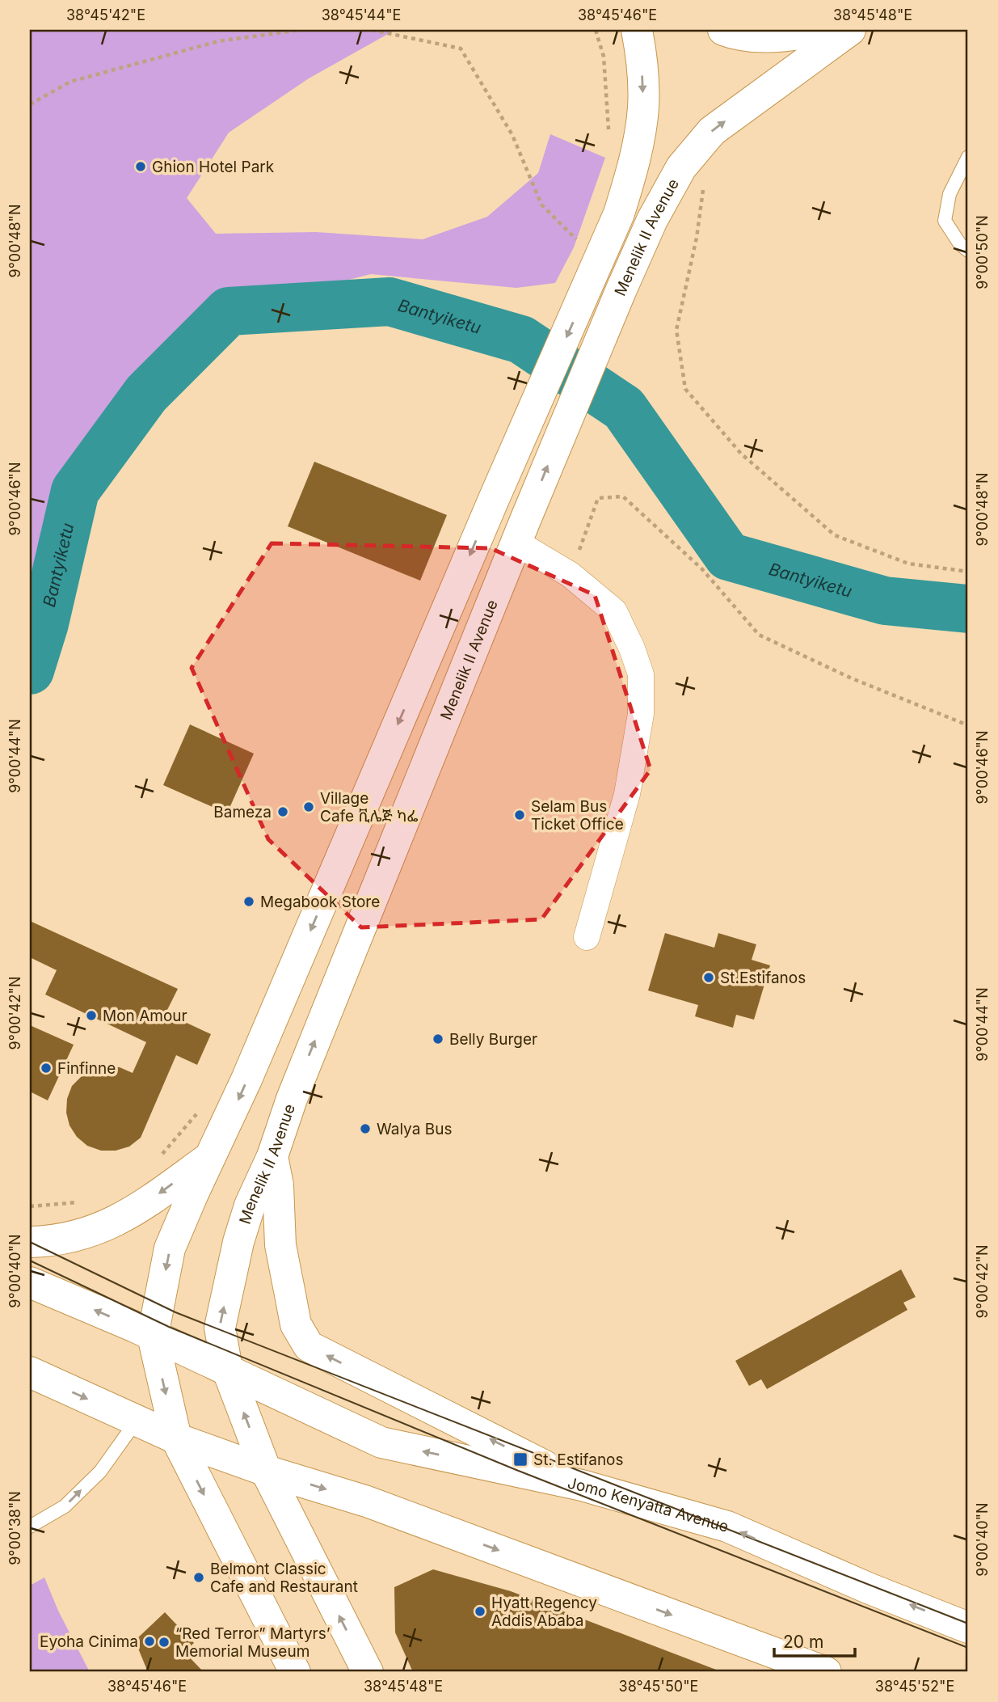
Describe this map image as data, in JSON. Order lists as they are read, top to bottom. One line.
{"streets":{"main road":["Menelik II Avenue","Jomo Kenyatta Avenue"]},"crossings":[["Menelik II Avenue","Jomo Kenyatta Avenue"]],"water":["Bantyiketu"],"places":{"other":["Ghion Hotel Park","Village Cafe ቪሌጅ ካፌ","Bameza","Selam Bus Ticket Office","Megabook Store","St.Estifanos","Mon Amour","Belly Burger","Finfinne","Walya Bus","Belmont Classic Cafe and Restaurant","Hyatt Regency Addis Ababa","Eyoha Cinima","“Red Terror” Martyrs’ Memorial Museum"],"transit":["St. Estifanos"]},"scale_bar":"20 m","coordinates":["38°45'42\"E","38°45'44\"E","38°45'46\"E","38°45'48\"E","9°00'48\"N","9°00'50\"N","9°00'46\"N","9°00'44\"N","9°00'42\"N","9°00'40\"N","9°00'38\"N","38°45'50\"E","38°45'52\"E"]}
